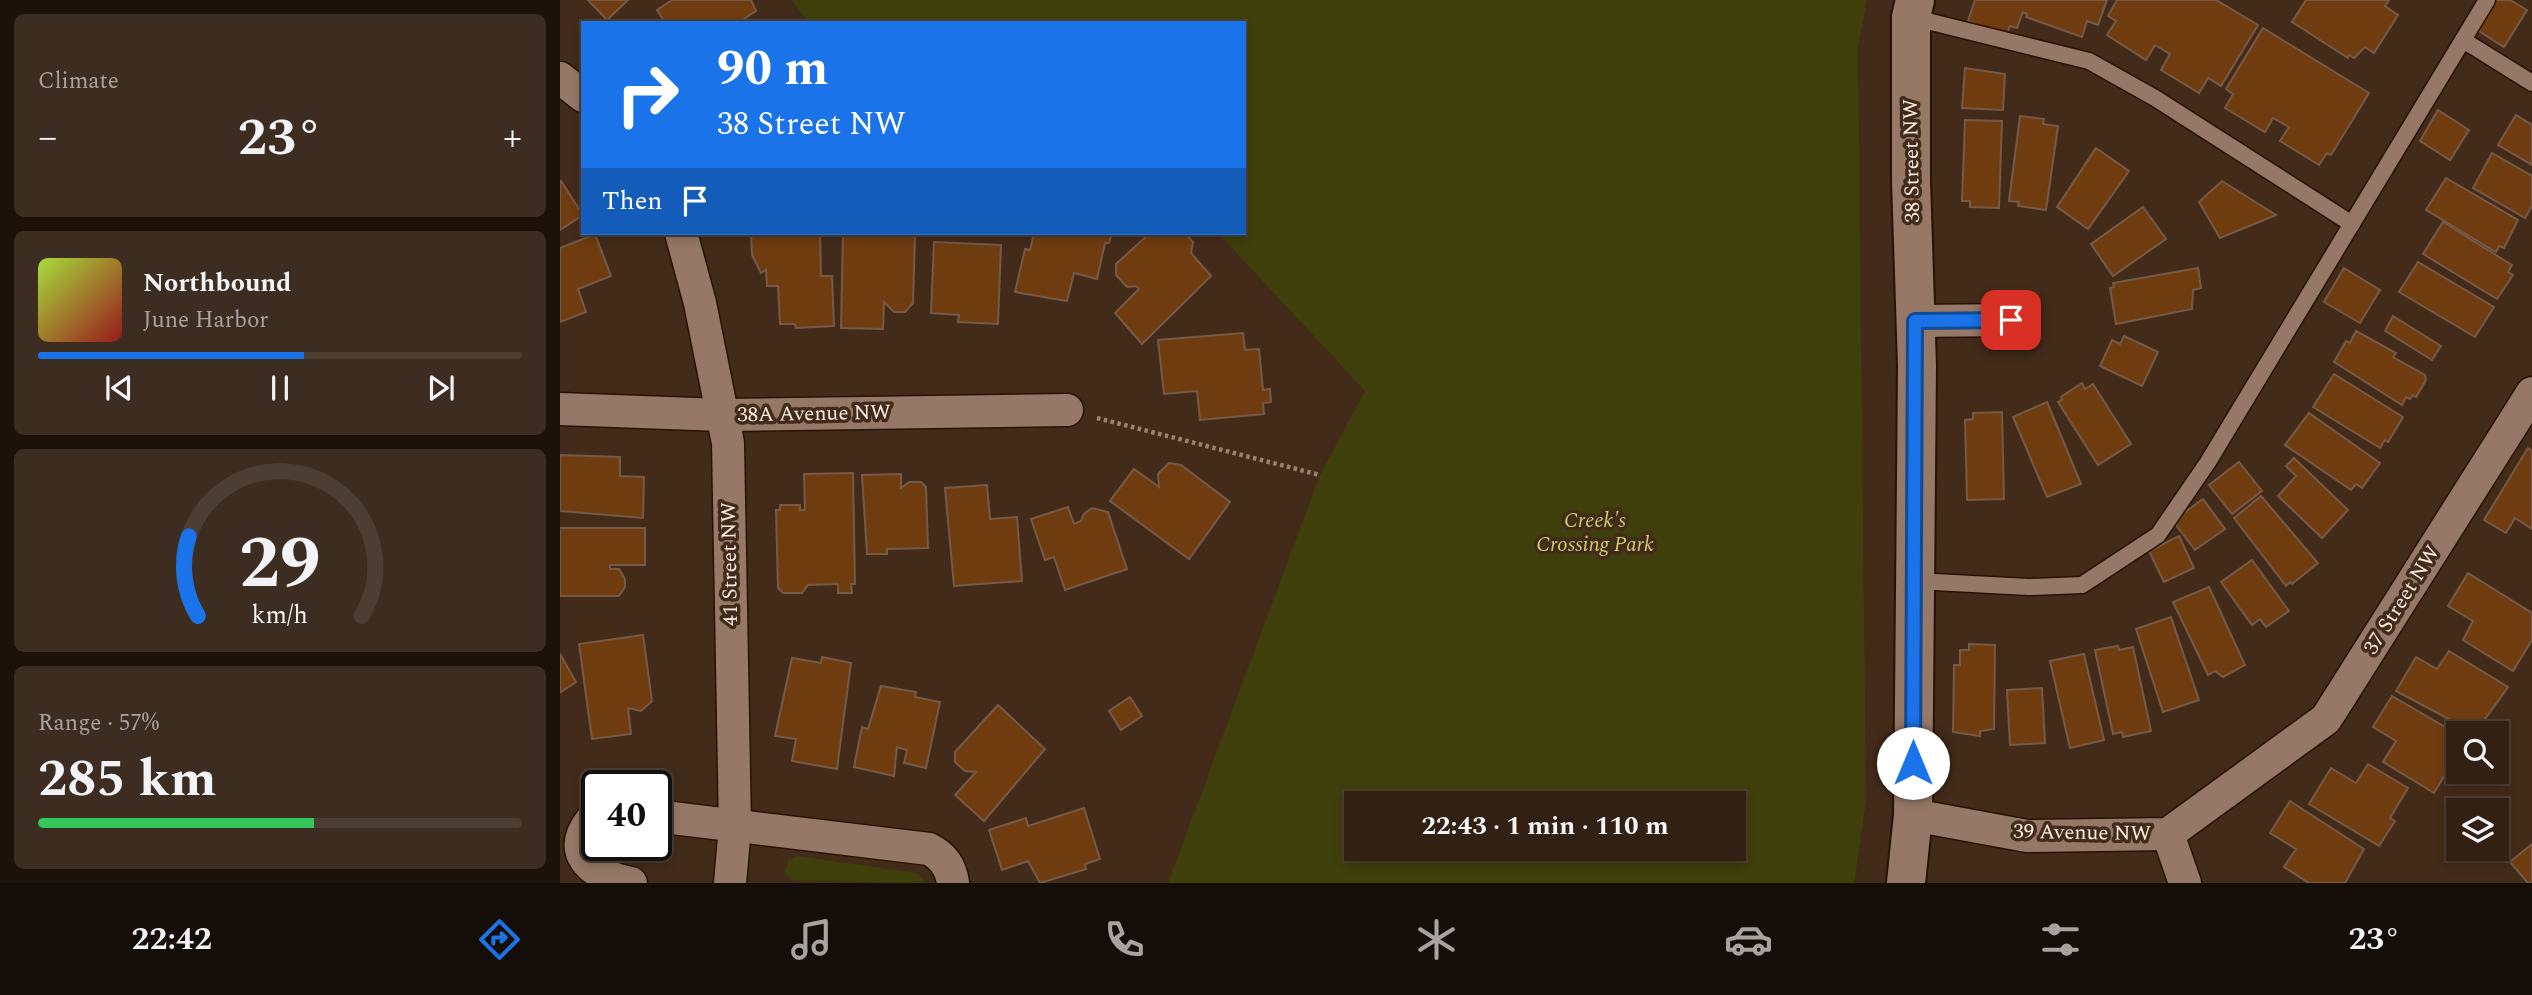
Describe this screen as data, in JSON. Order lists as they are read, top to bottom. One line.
{"streets":{"street":["38 Street NW","38A Avenue NW","41 Street NW","37 Street NW","39 Avenue NW"]},"crossings":[["38 Street NW","39 Avenue NW"],["38A Avenue NW","41 Street NW"],["37 Street NW","39 Avenue NW"]],"parks":["Creek's Crossing Park"],"page":{"tile":["Climate",["Range · 57%","285 km"]],"turn":["90 m","38 Street NW"],"heat":["−","23°","+"],"then":"Then","song":["Northbound","June Harbor"],"limit":"40","trip":"22:43 · 1 min · 110 m","tabs":["22:42","23°"],"gauge":["29","km/h"]}}
